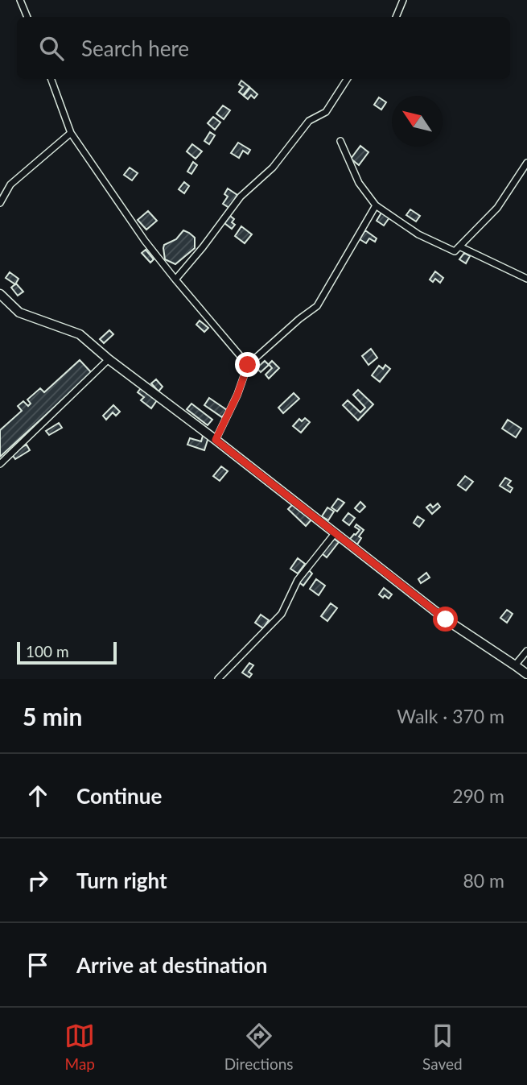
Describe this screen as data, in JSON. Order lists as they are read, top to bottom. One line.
{"scale_bar":"100 m","north":"top left","page":{"search":"Search here","scale":"100 m","heading":["5 min","Walk · 370 m"],"list":[["Continue","290 m"],["Turn right","80 m"],"Arrive at destination"],"nav":["Map","Directions","Saved"]}}
